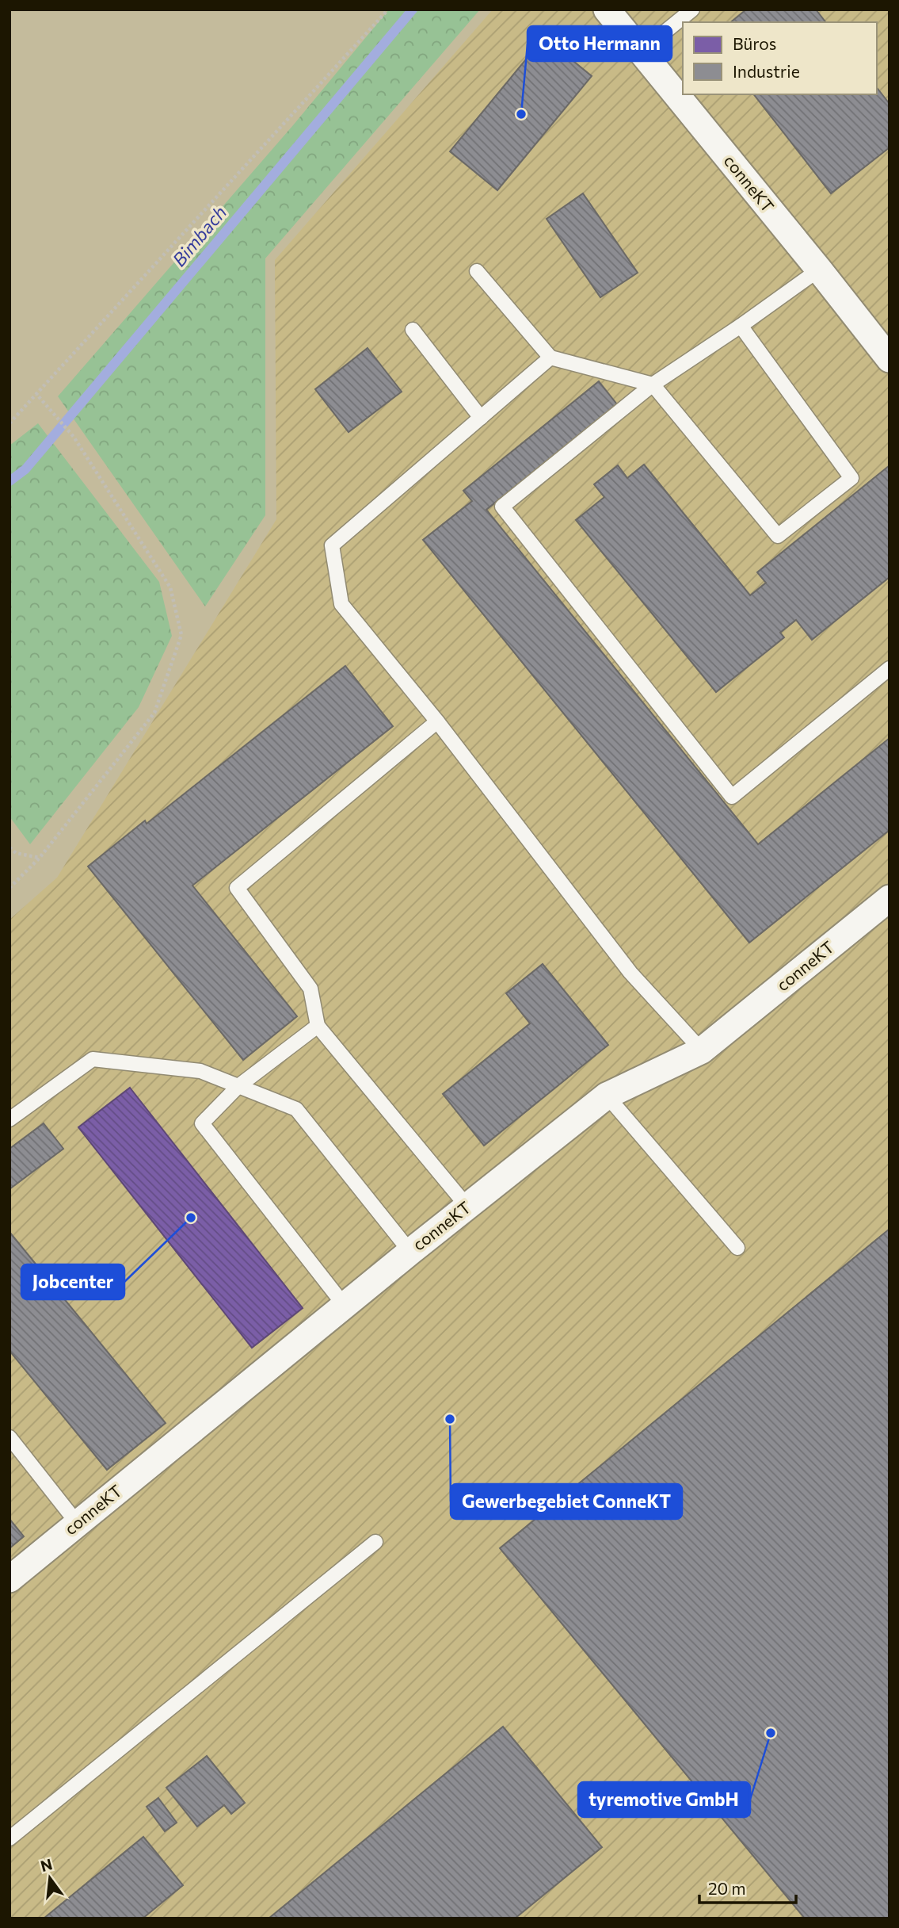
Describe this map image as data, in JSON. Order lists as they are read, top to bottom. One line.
{"streets":{"street":["conneKT"]},"water":["Bimbach"],"places":["Otto Hermann","Jobcenter","Gewerbegebiet ConneKT","tyremotive GmbH"],"legend":["Büros","Industrie"],"scale_bar":"20 m","north":"top"}
